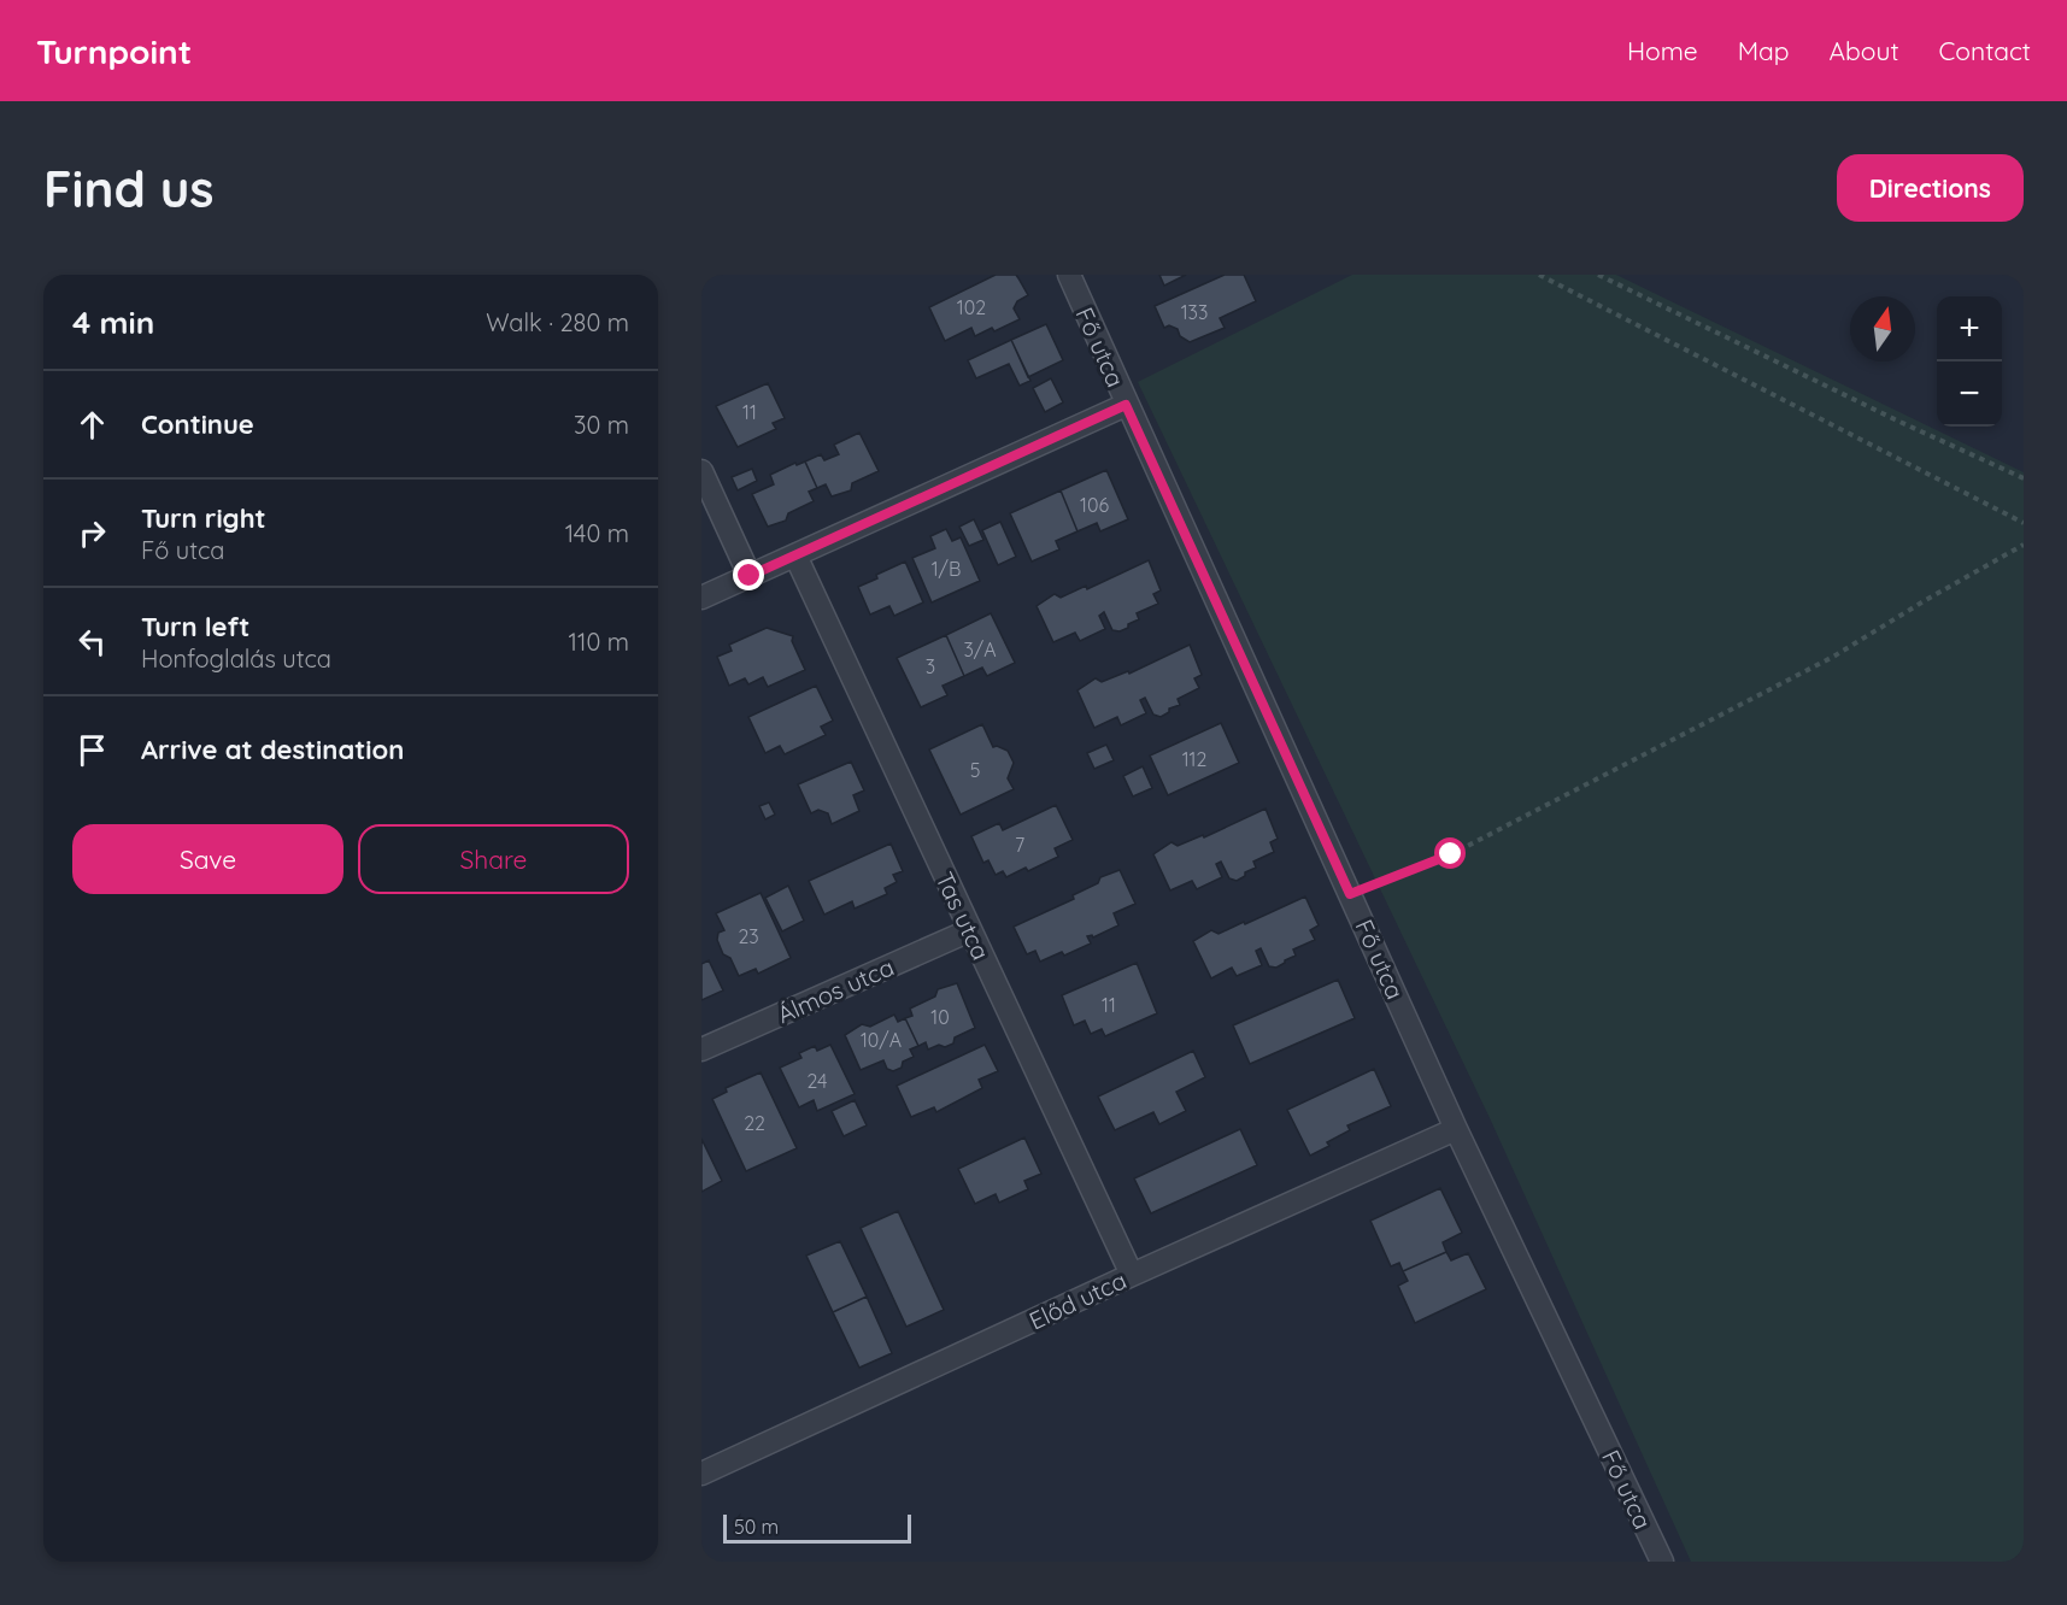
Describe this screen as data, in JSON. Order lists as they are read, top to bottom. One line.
{"streets":{"street":["Fő utca","Tas utca","Álmos utca","Előd utca"]},"crossings":[["Fő utca","Előd utca"],["Tas utca","Álmos utca"],["Tas utca","Előd utca"]],"house_numbers":["102","133","11","106","1/B","3/A","3","112","5","7","23","11","10","10/A","24","22"],"scale_bar":"50 m","north":"top","page":{"header":"Turnpoint","nav":["Home","Map","About","Contact"],"buttons":["Directions",["Save","Share"]],"title":"Find us","heading":["4 min","Walk · 280 m"],"map_buttons":["+","−"],"list":[["Continue","30 m"],["Turn right","Fő utca","140 m"],["Turn left","Honfoglalás utca","110 m"],"Arrive at destination"],"scale":"50 m"}}
